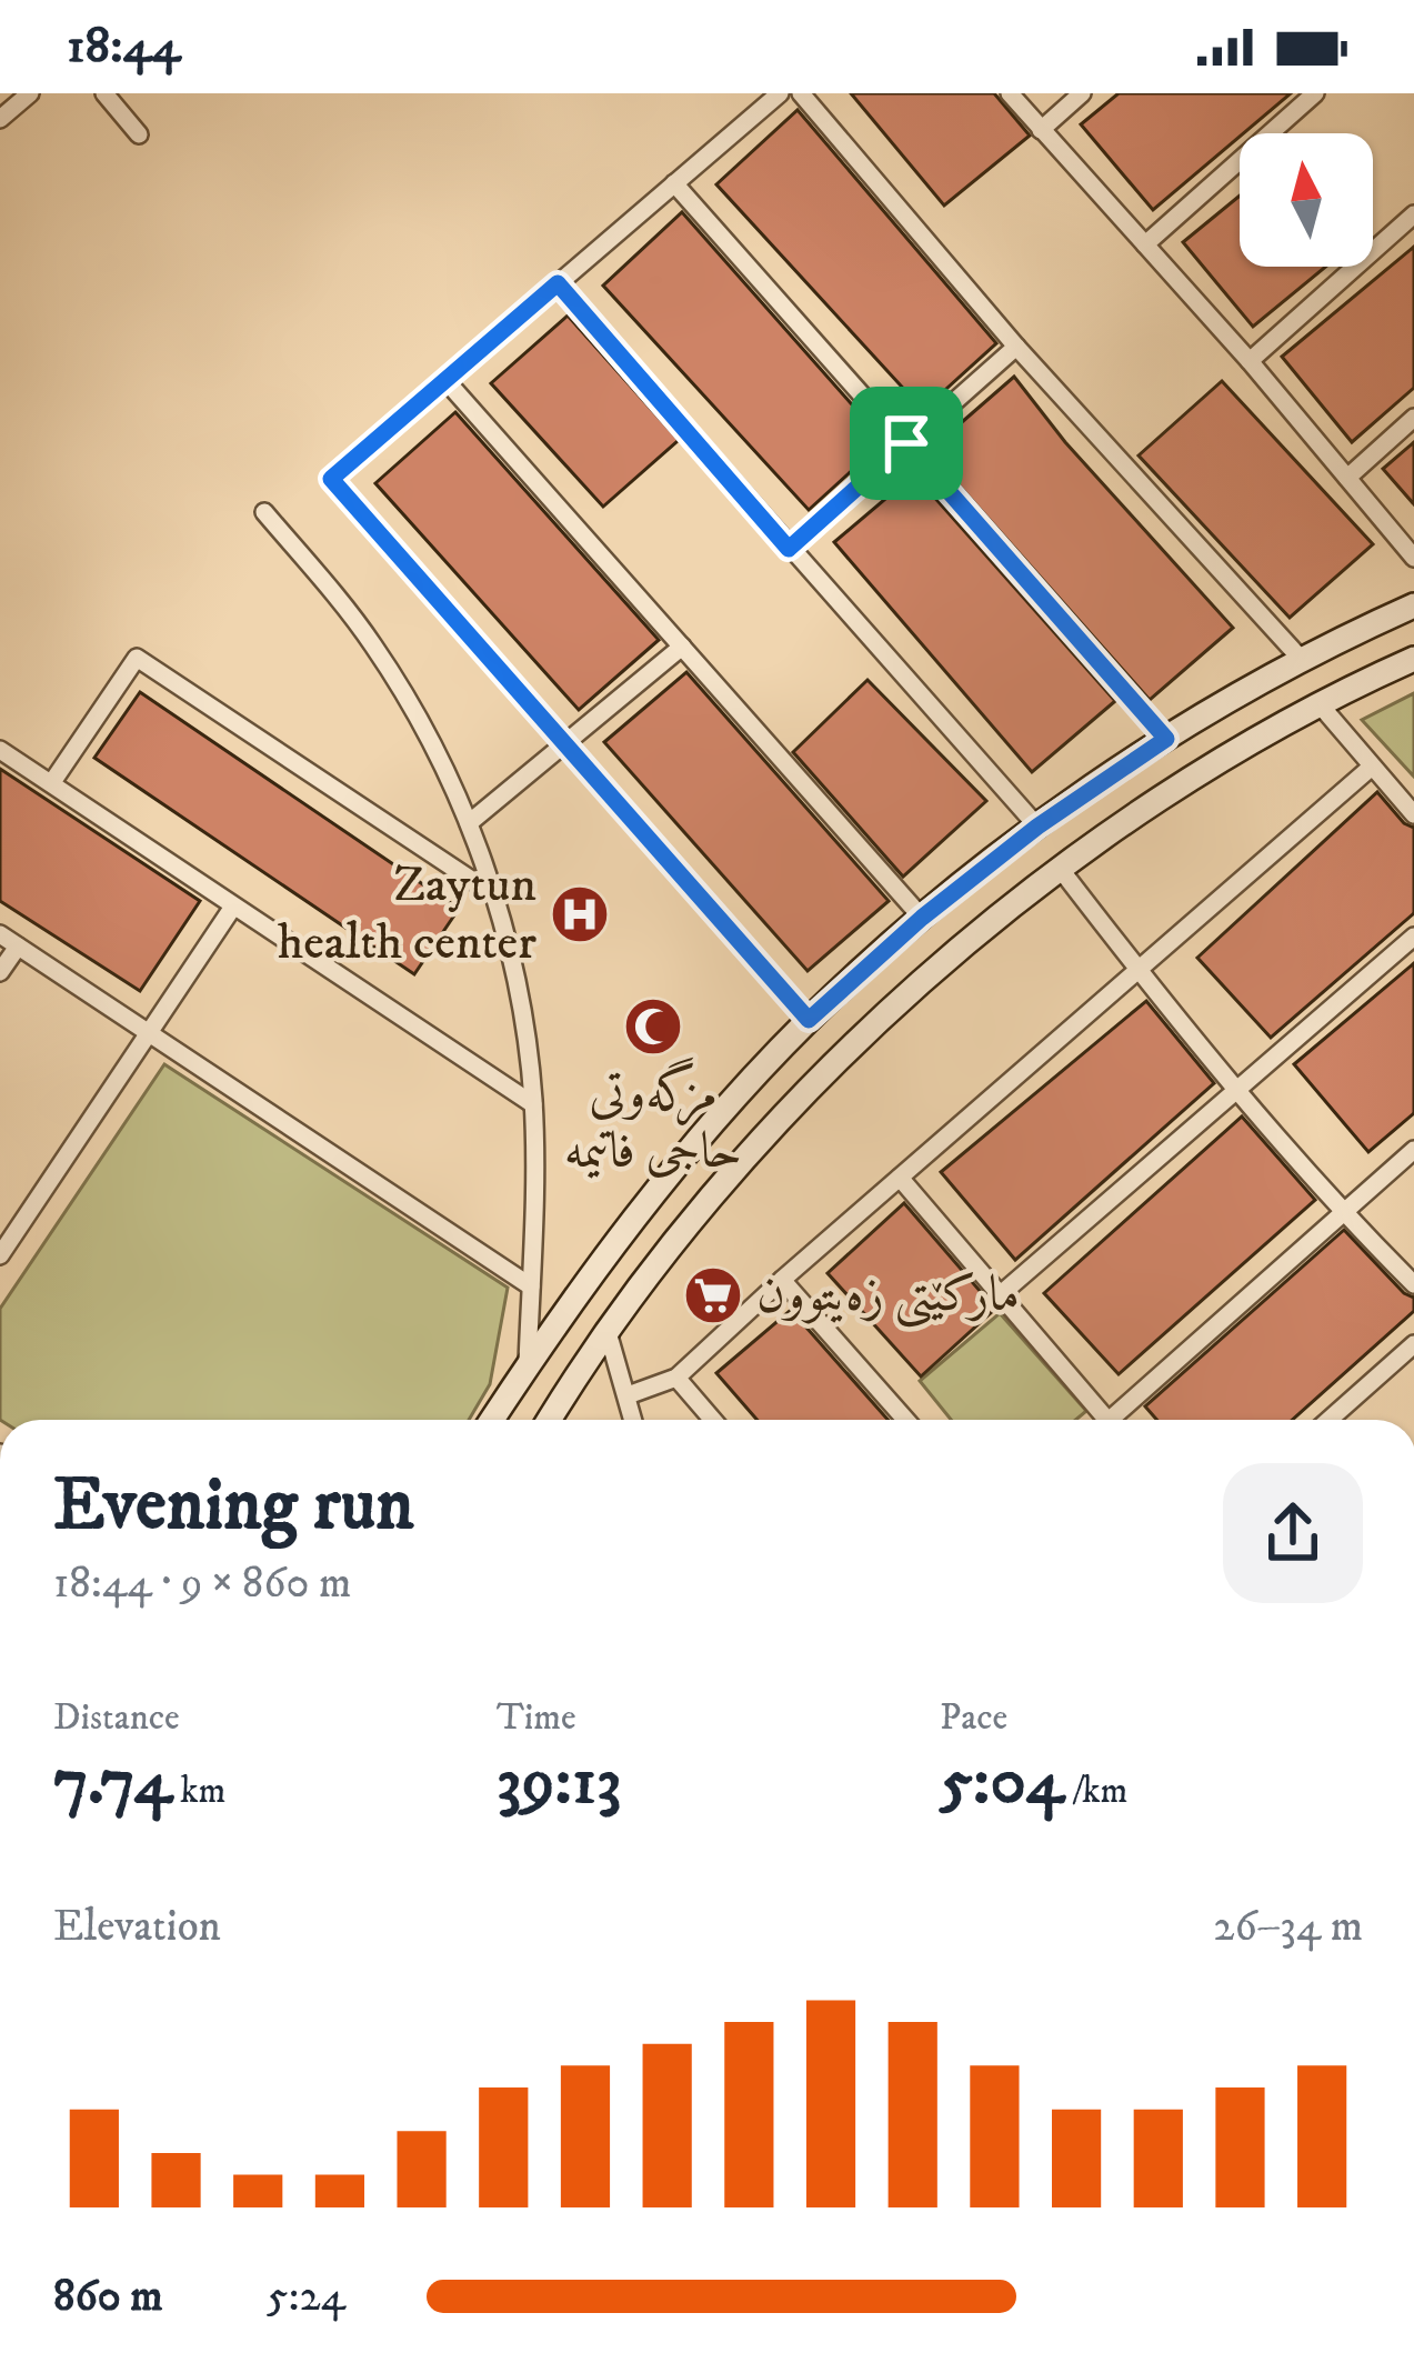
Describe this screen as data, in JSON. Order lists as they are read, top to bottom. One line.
{"places":{"hospital":["Zaytun health center"],"mosque":["مزگەوتی حاجی فاتیمە"],"supermarket":["مارکێتی زەیتوون"]},"north":"top","page":{"status":"18:44","heading":["Evening run","18:44 · 9 × 860 m"],"stats":[["Distance","7.74 km"],["Time","39:13"],["Pace","5:04 /km"]],"chart":["Elevation","26–34 m"],"list":[{"name":"860 m","note":"5:24"}]}}
